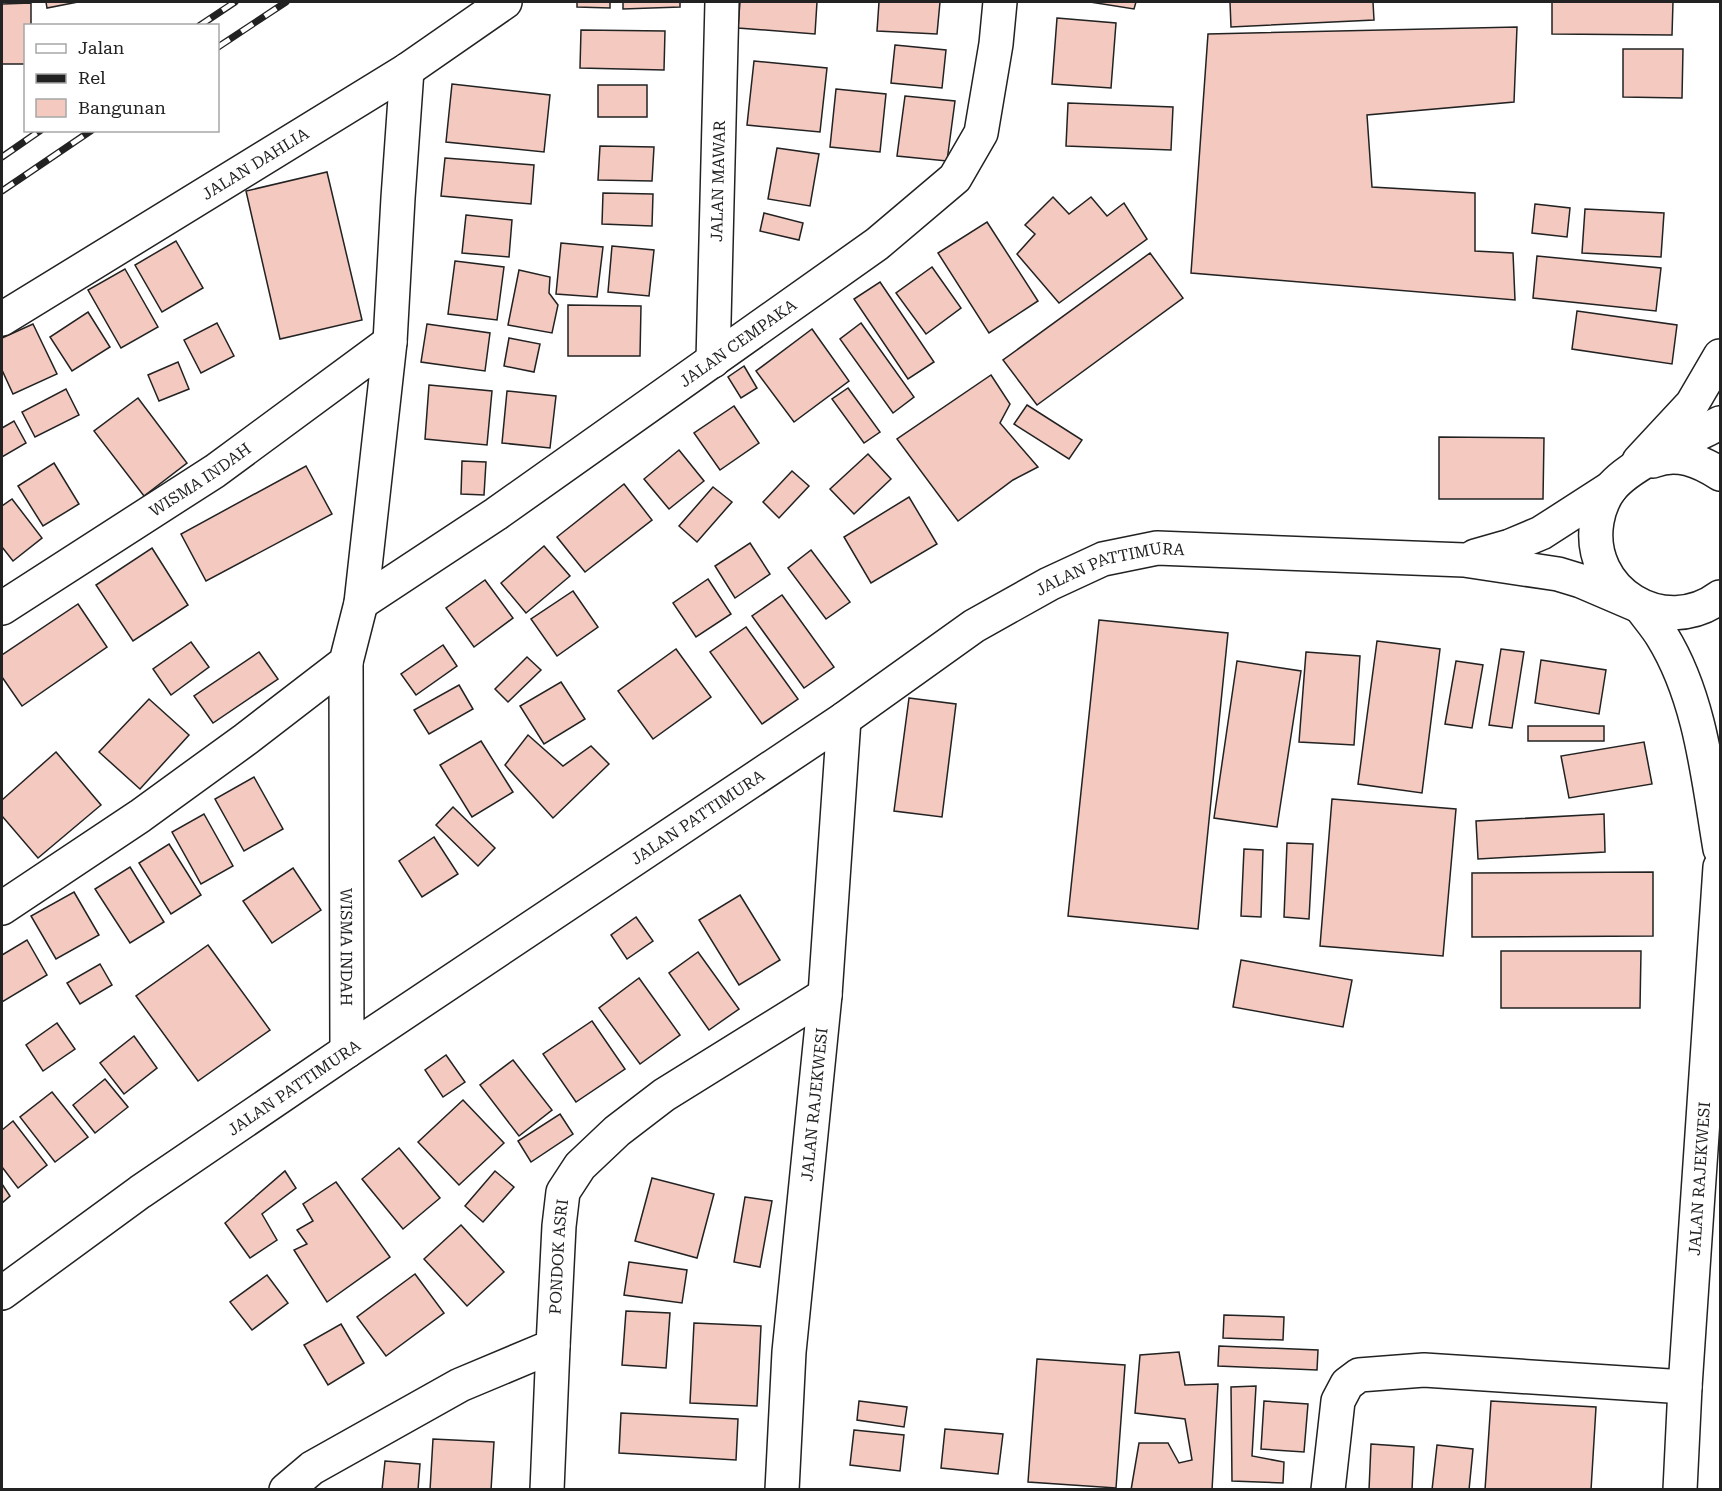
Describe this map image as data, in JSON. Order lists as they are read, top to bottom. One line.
{"streets":{"main road":["JALAN DAHLIA","JALAN MAWAR","JALAN CEMPAKA","WISMA INDAH","JALAN PATTIMURA","JALAN RAJEKWESI","PONDOK ASRI"]},"crossings":[["JALAN MAWAR","JALAN CEMPAKA"],["JALAN CEMPAKA","WISMA INDAH"],["WISMA INDAH","JALAN PATTIMURA"],["JALAN PATTIMURA","JALAN RAJEKWESI"],["JALAN RAJEKWESI","PONDOK ASRI"]],"legend":["Jalan","Rel","Bangunan"]}
